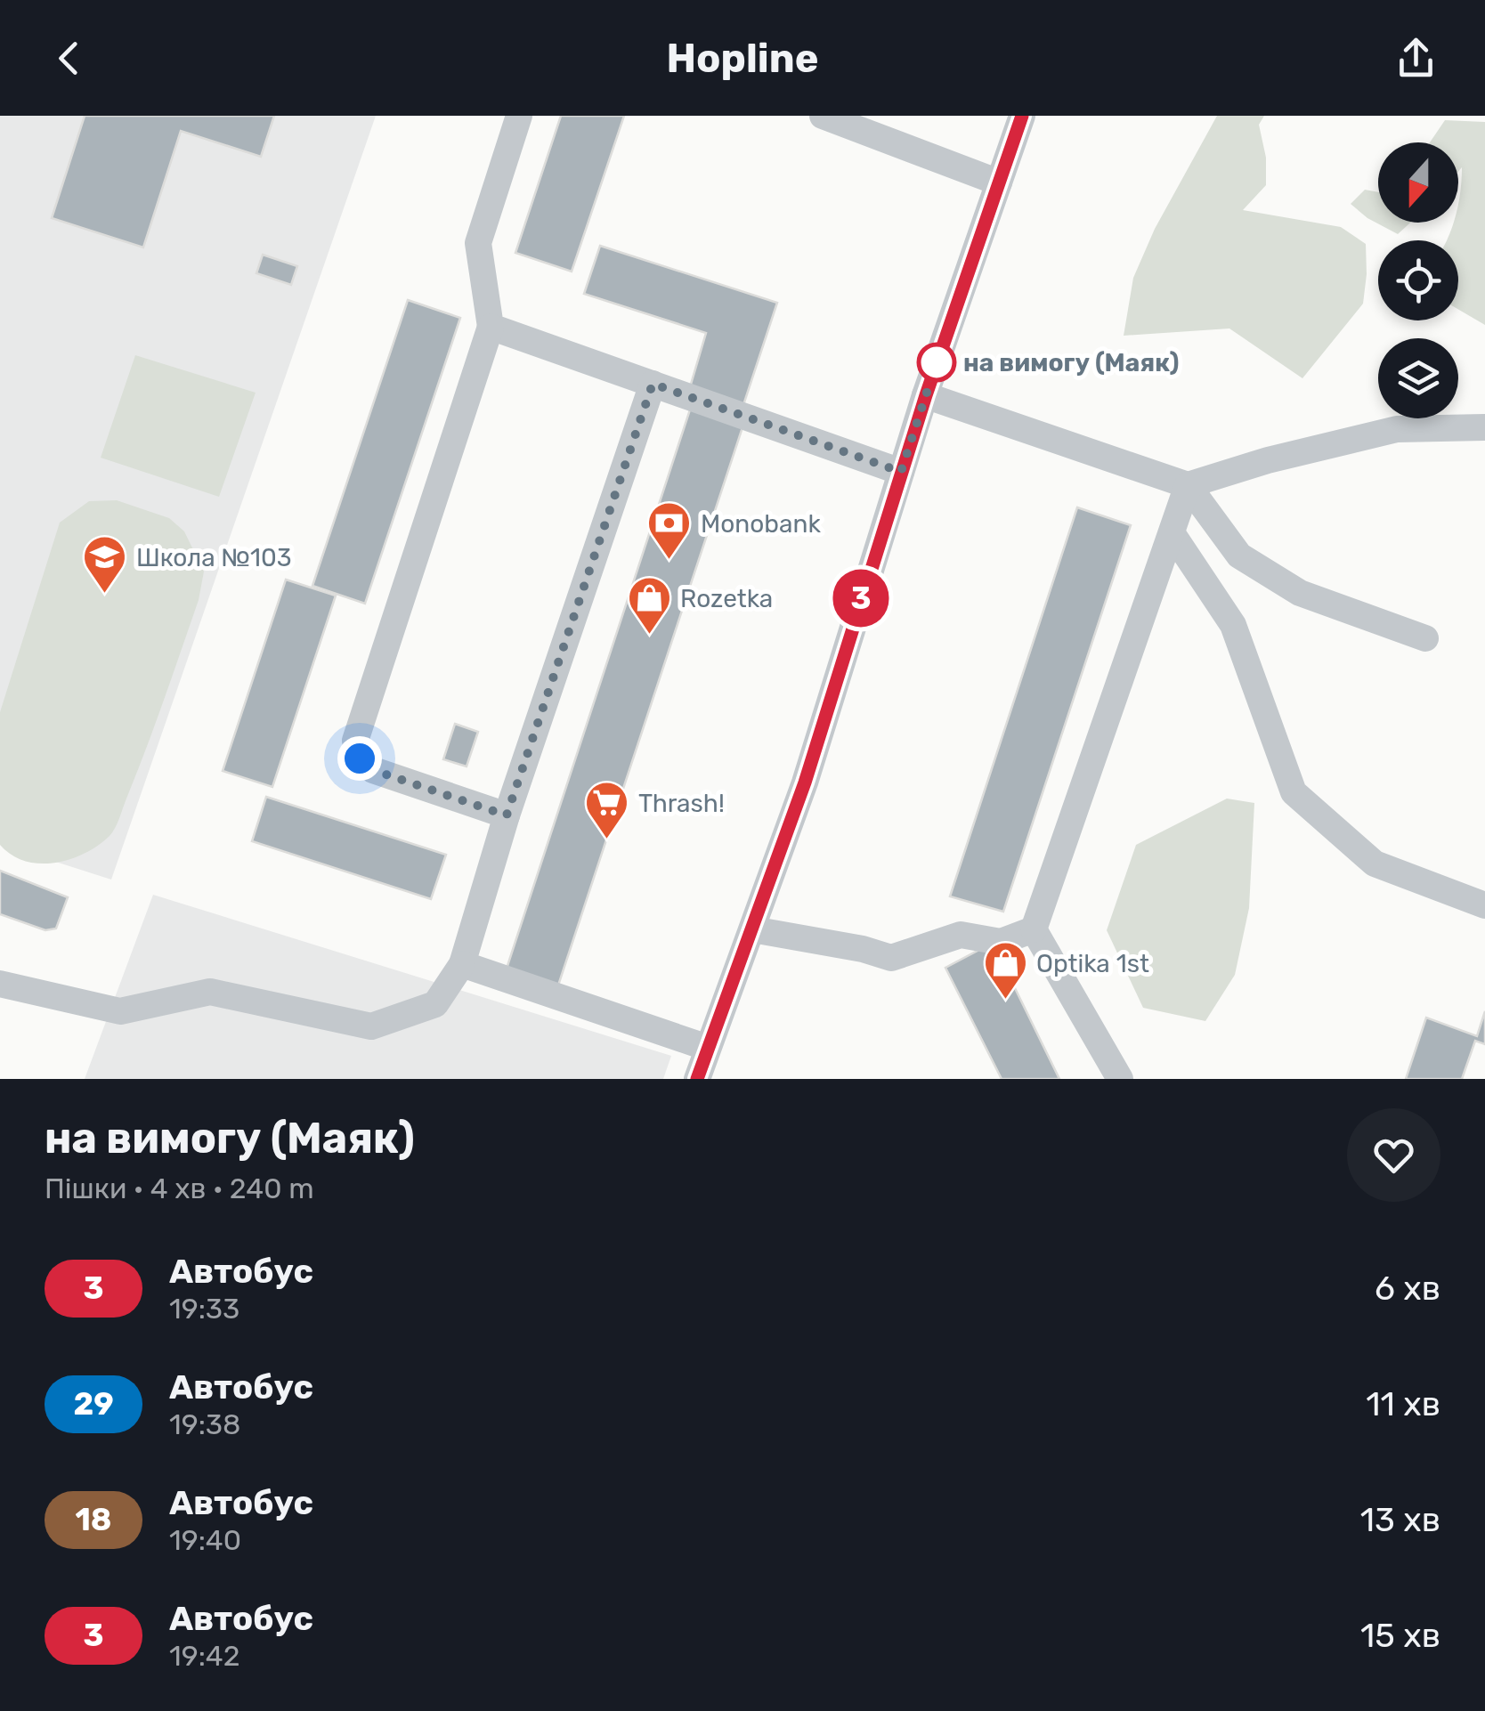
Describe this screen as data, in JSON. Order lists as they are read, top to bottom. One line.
{"places":{"other":["на вимогу (Маяк)"],"bank":["Monobank"],"school or university":["Школа №103"],"shop":["Rozetka","Оptika 1st"],"supermarket":["Thrash!"]},"lines":["bus line 3"],"north":"bottom","page":{"header":"Hopline","on_map":"3","heading":["на вимогу (Маяк)","Пішки · 4 хв · 240 m"],"list":[{"mark":"3","name":"Автобус","note":"19:33","value":"6 хв"},{"mark":"29","name":"Автобус","note":"19:38","value":"11 хв"},{"mark":"18","name":"Автобус","note":"19:40","value":"13 хв"},{"mark":"3","name":"Автобус","note":"19:42","value":"15 хв"}]}}
